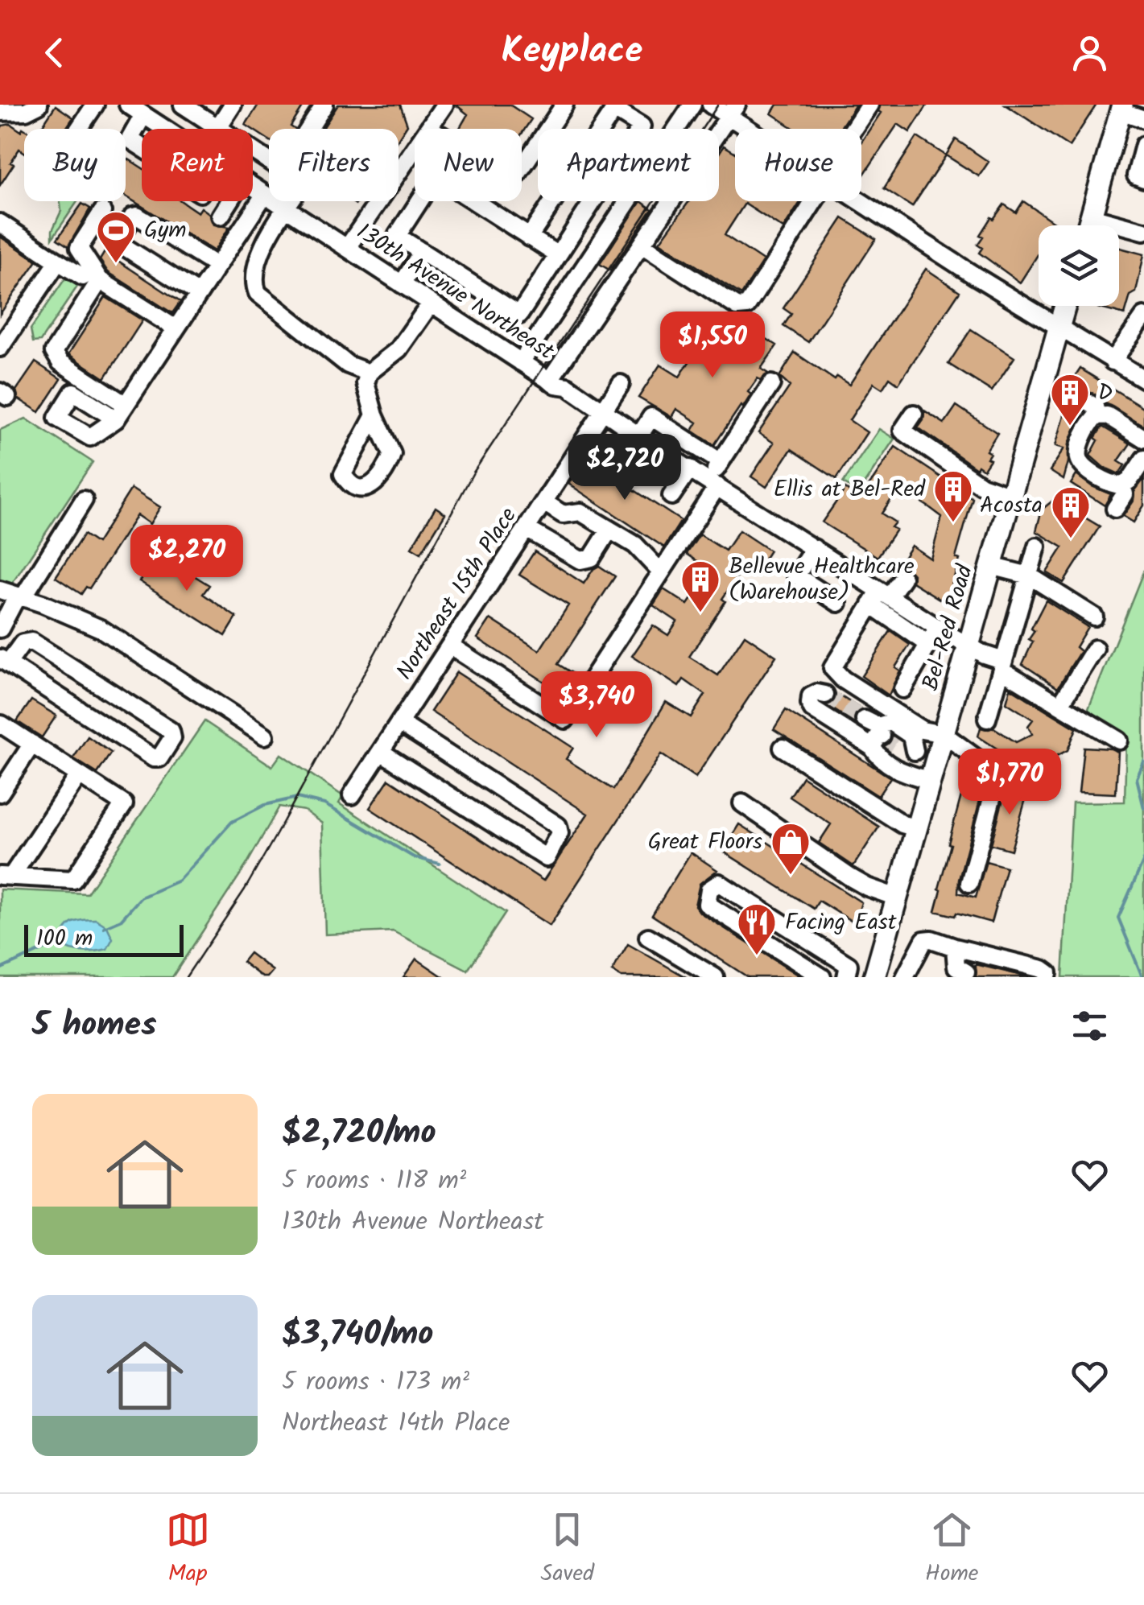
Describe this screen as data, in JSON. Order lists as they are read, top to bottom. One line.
{"streets":{"main road":["Bel-Red Road"],"street":["130th Avenue Northeast","Northeast 15th Place"]},"crossings":[["130th Avenue Northeast","Northeast 15th Place"],["130th Avenue Northeast","Bel-Red Road"]],"places":{"sports":["Gym"],"building":["D","Ellis at Bel-Red","Acosta","Bellevue Healthcare (Warehouse)"],"shop":["Great Floors"],"restaurant":["Facing East"]},"scale_bar":"100 m","page":{"header":"Keyplace","chip":["Buy","Rent","Filters","New","Apartment","House"],"price":["$1,550","$2,720","$2,270","$3,740","$1,770"],"scale":"100 m","heading":"5 homes","list":[{"name":"$2,720/mo","note":"5 rooms · 118 m² · 130th Avenue Northeast"},{"name":"$3,740/mo","note":"5 rooms · 173 m² · Northeast 14th Place"}],"tabs":["Map","Saved","Home"]}}
